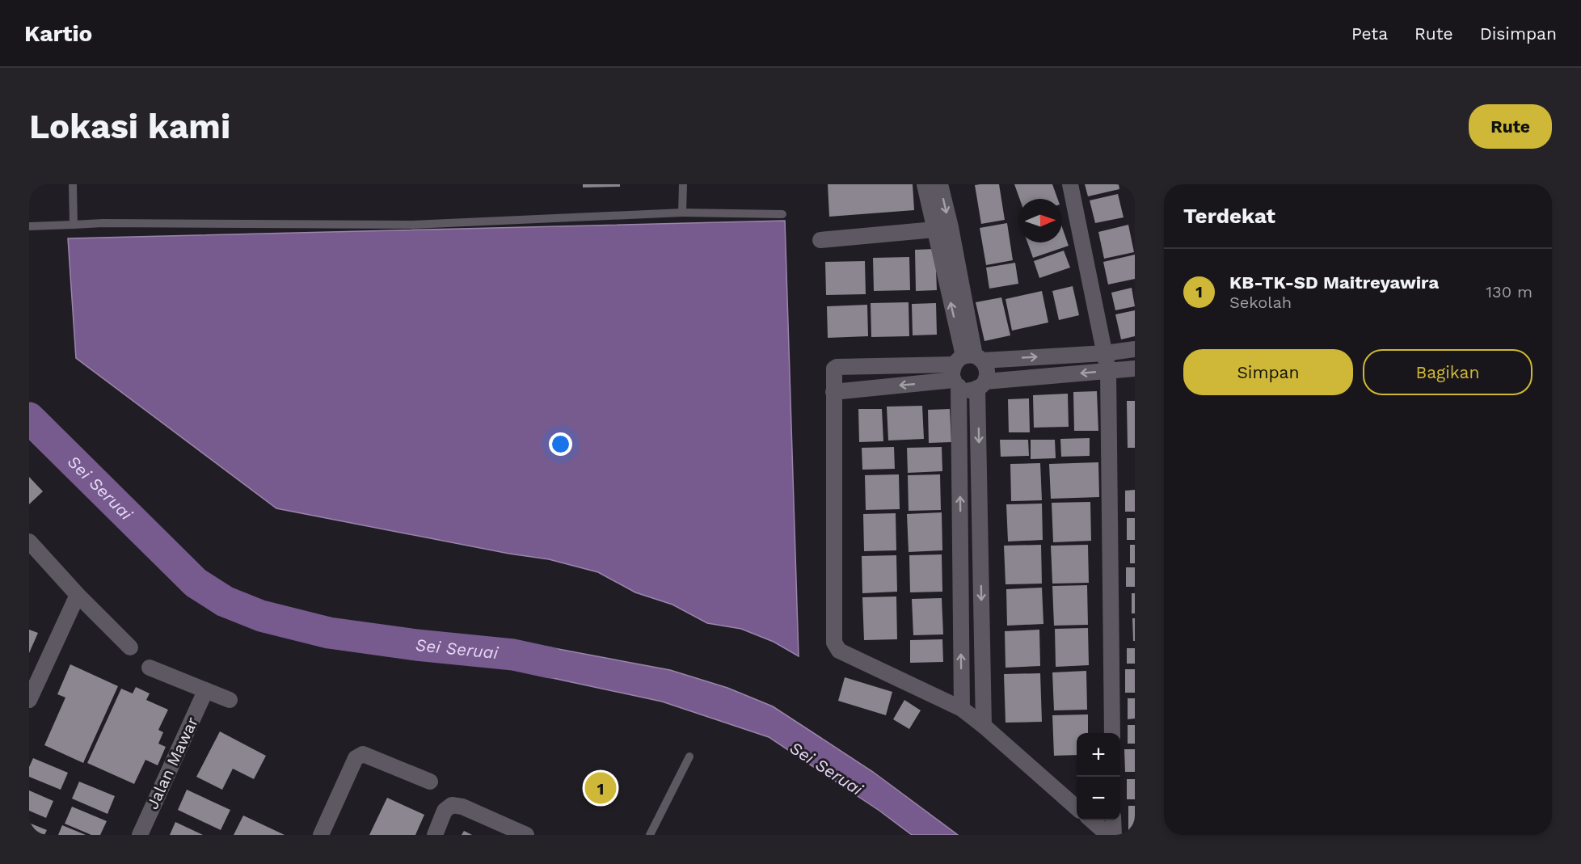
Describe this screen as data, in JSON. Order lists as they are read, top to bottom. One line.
{"streets":{"street":["Jalan Mawar"]},"water":["Sei Seruai"],"north":"right","page":{"header":"Kartio","nav":["Peta","Rute","Disimpan"],"buttons":["Rute",["Simpan","Bagikan"]],"title":"Lokasi kami","heading":"Terdekat","list":[{"mark":"1","name":"KB-TK-SD Maitreyawira","note":"Sekolah","value":"130 m"}],"map_buttons":["+","−"],"pins":"1"}}
